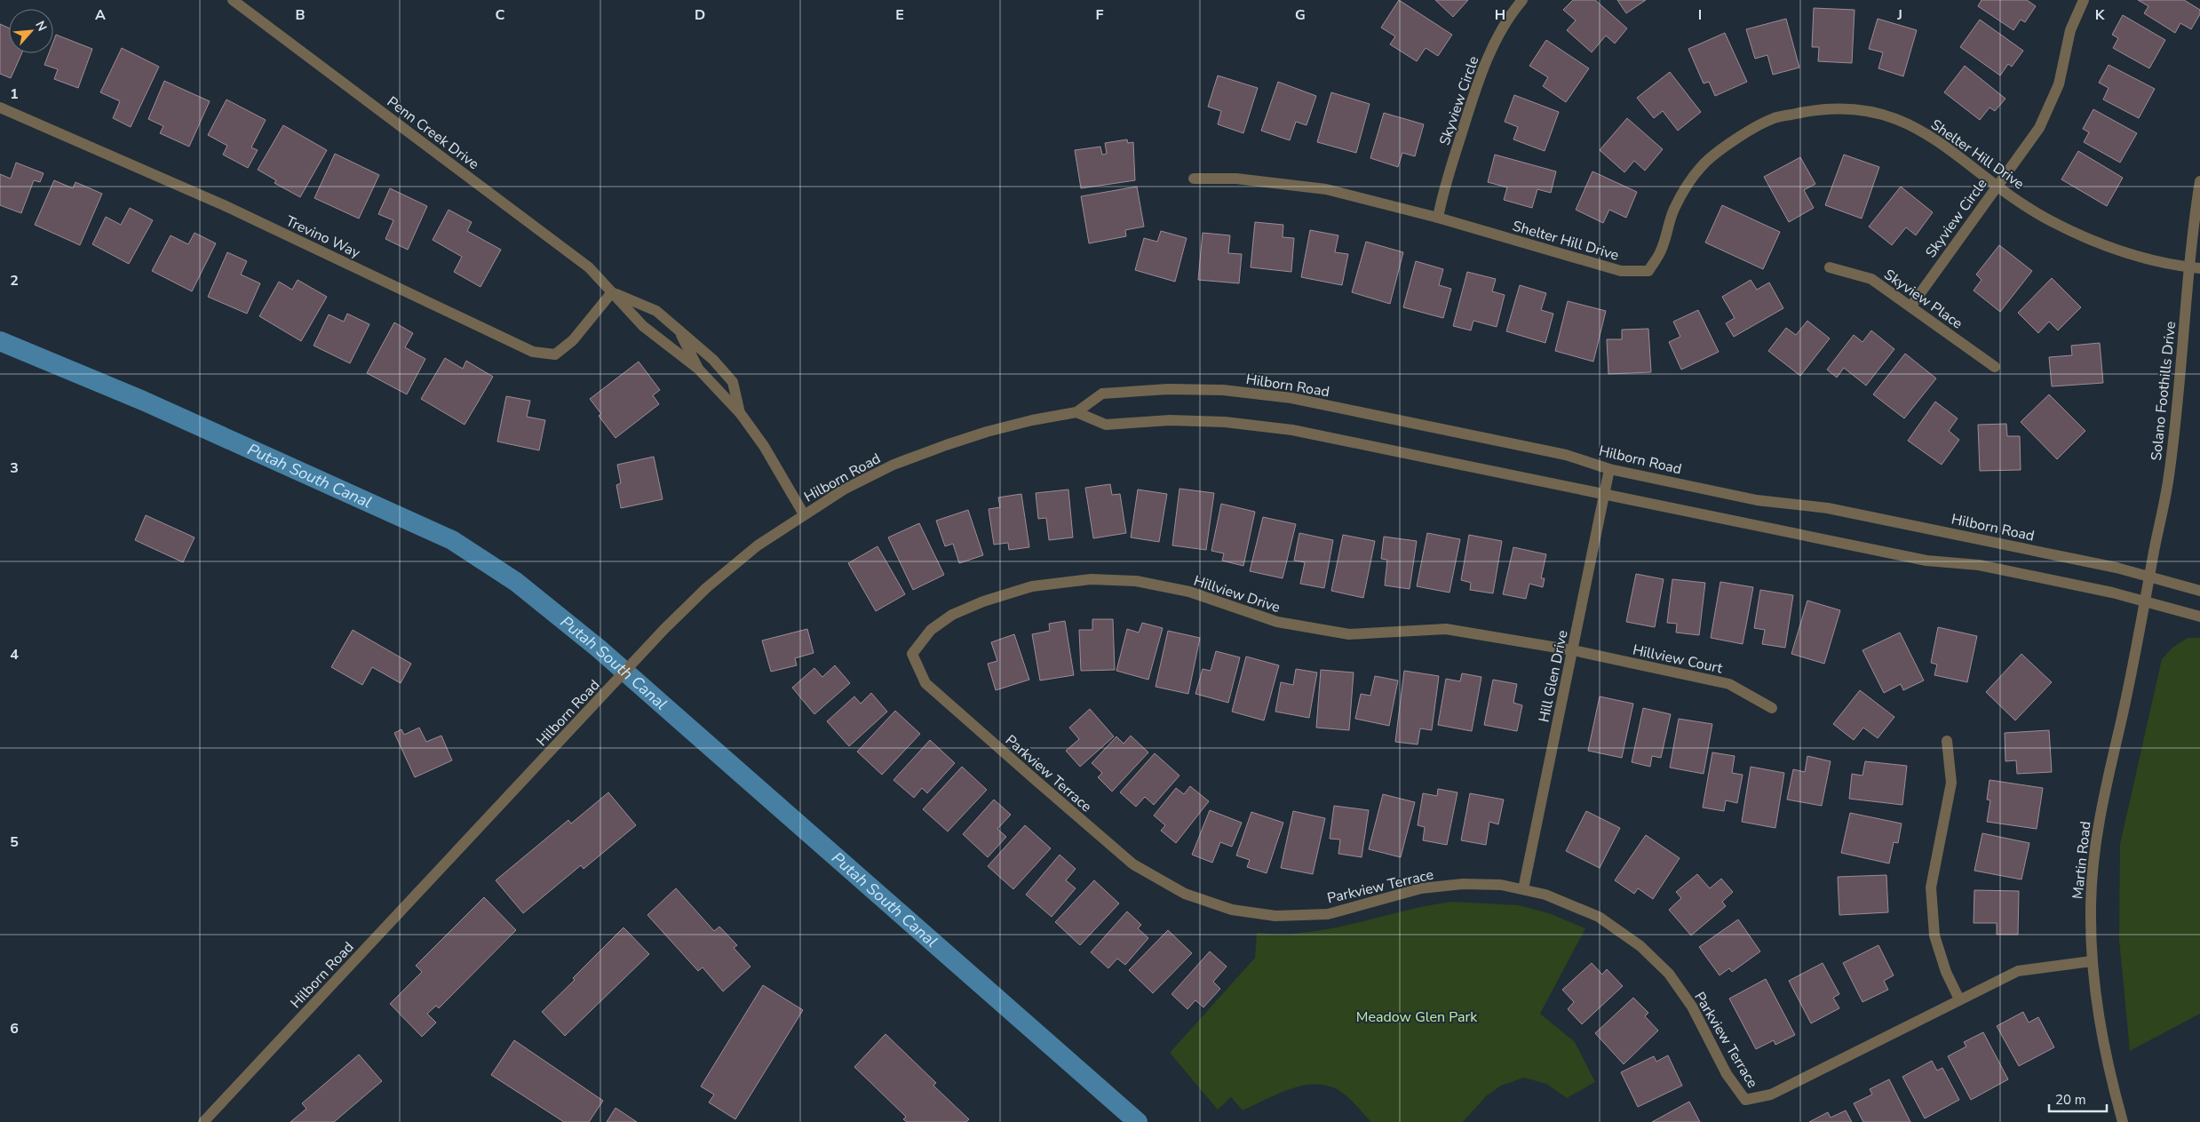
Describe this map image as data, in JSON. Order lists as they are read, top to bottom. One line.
{"streets":{"street":["Skyview Circle","Penn Creek Drive","Shelter Hill Drive","Trevino Way","Skyview Place","Hilborn Road","Solano Foothills Drive","Hillview Drive","Hillview Court","Hill Glen Drive","Parkview Terrace","Martin Road"]},"crossings":[["Skyview Circle","Shelter Hill Drive"],["Skyview Circle","Skyview Place"],["Penn Creek Drive","Trevino Way"],["Penn Creek Drive","Hilborn Road"],["Shelter Hill Drive","Solano Foothills Drive"],["Hilborn Road","Solano Foothills Drive"],["Hilborn Road","Hill Glen Drive"],["Solano Foothills Drive","Martin Road"],["Hillview Drive","Hillview Court"],["Hillview Drive","Hill Glen Drive"],["Hillview Drive","Parkview Terrace"],["Hillview Court","Hill Glen Drive"],["Hill Glen Drive","Parkview Terrace"],["Parkview Terrace","Martin Road"]],"water":["Putah South Canal"],"parks":["Meadow Glen Park"],"scale_bar":"20 m","north":"top right","grid":{"columns":["A","B","C","D","E","F","G","H","I","J","K"],"rows":["1","2","3","4","5","6"]}}
